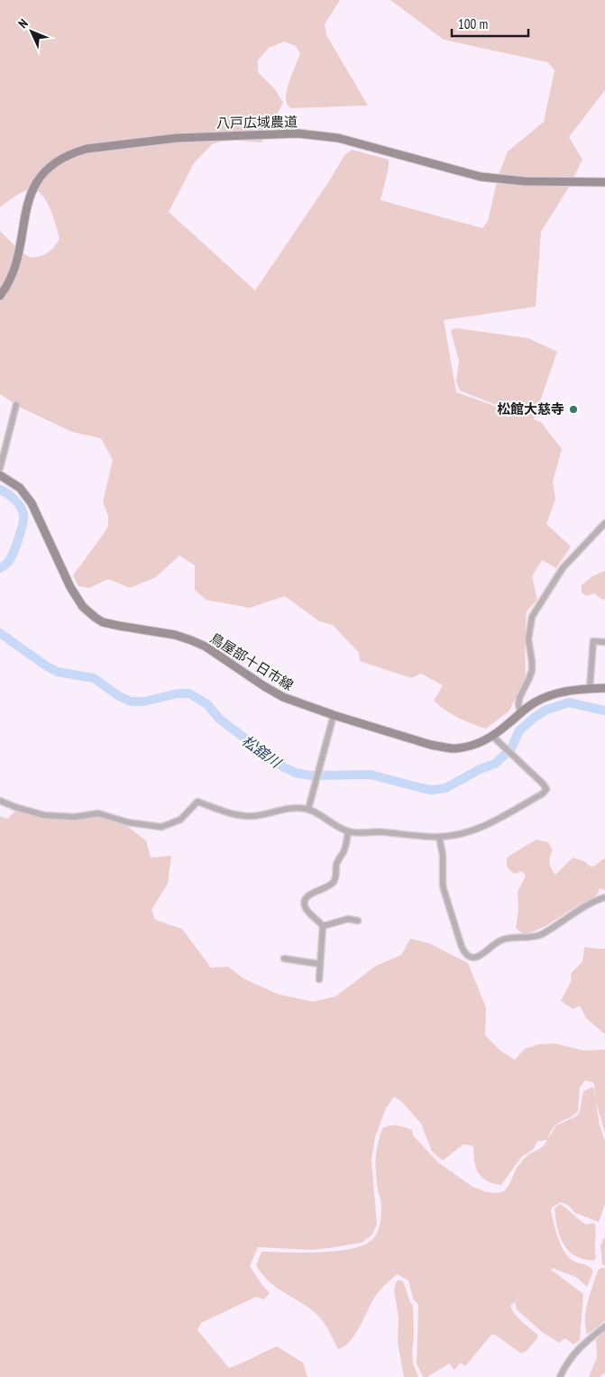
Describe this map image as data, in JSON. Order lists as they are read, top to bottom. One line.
{"streets":{"main road":["八戸広域農道","鳥屋部十日市線"]},"water":["松舘川"],"places":["松館大慈寺"],"scale_bar":"100 m","north":"top left"}
